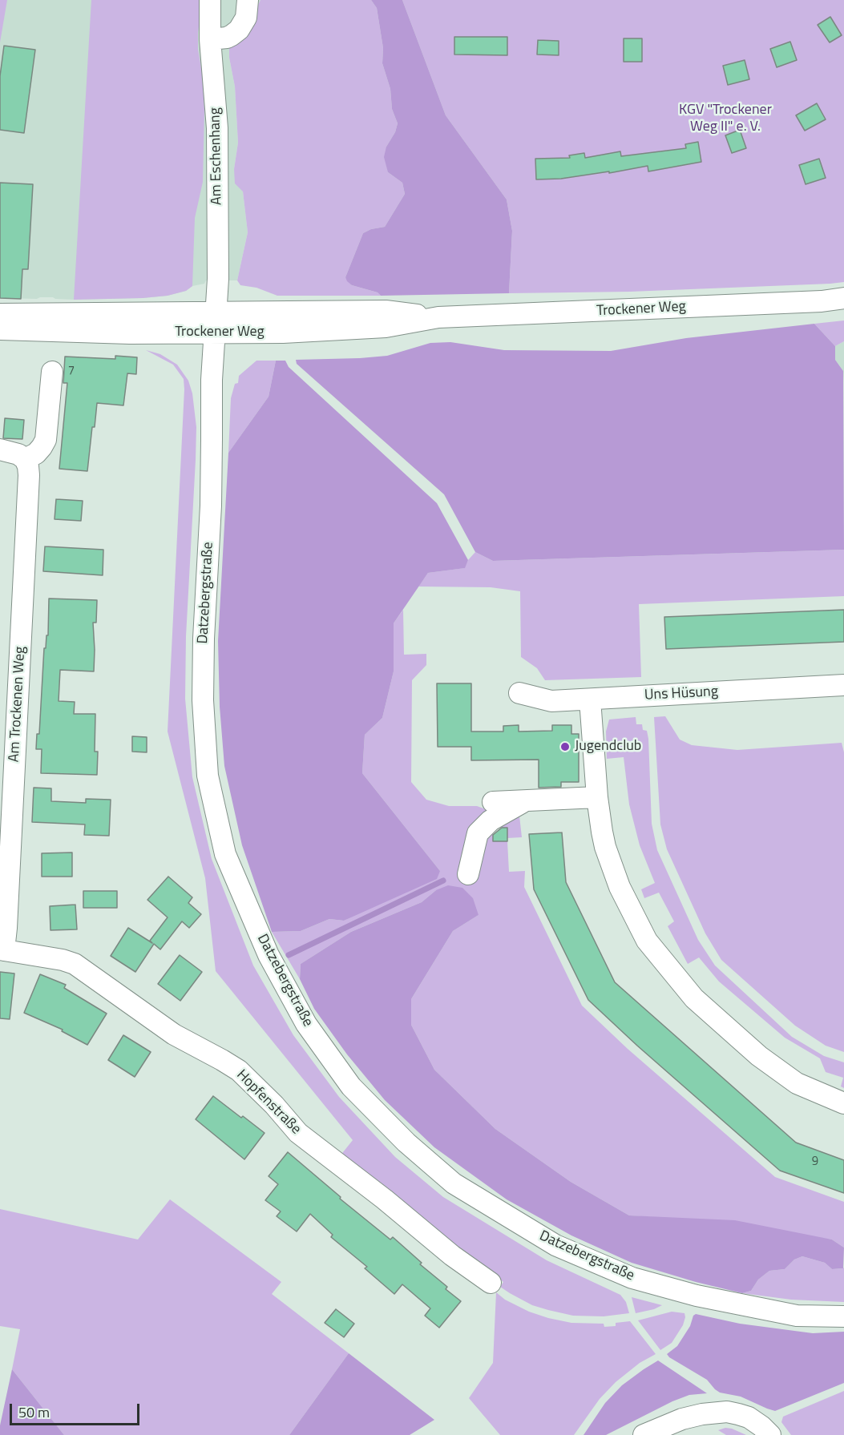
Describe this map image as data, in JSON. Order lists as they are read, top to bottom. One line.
{"streets":{"street":["Am Eschenhang","Trockener Weg","Datzebergstraße","Uns Hüsung","Am Trockenen Weg","Hopfenstraße"]},"crossings":[["Am Eschenhang","Trockener Weg"],["Am Eschenhang","Datzebergstraße"],["Trockener Weg","Datzebergstraße"],["Am Trockenen Weg","Hopfenstraße"]],"parks":["KGV \"Trockener Weg II\" e. V."],"places":["Jugendclub"],"house_numbers":["7","9"],"scale_bar":"50 m"}
